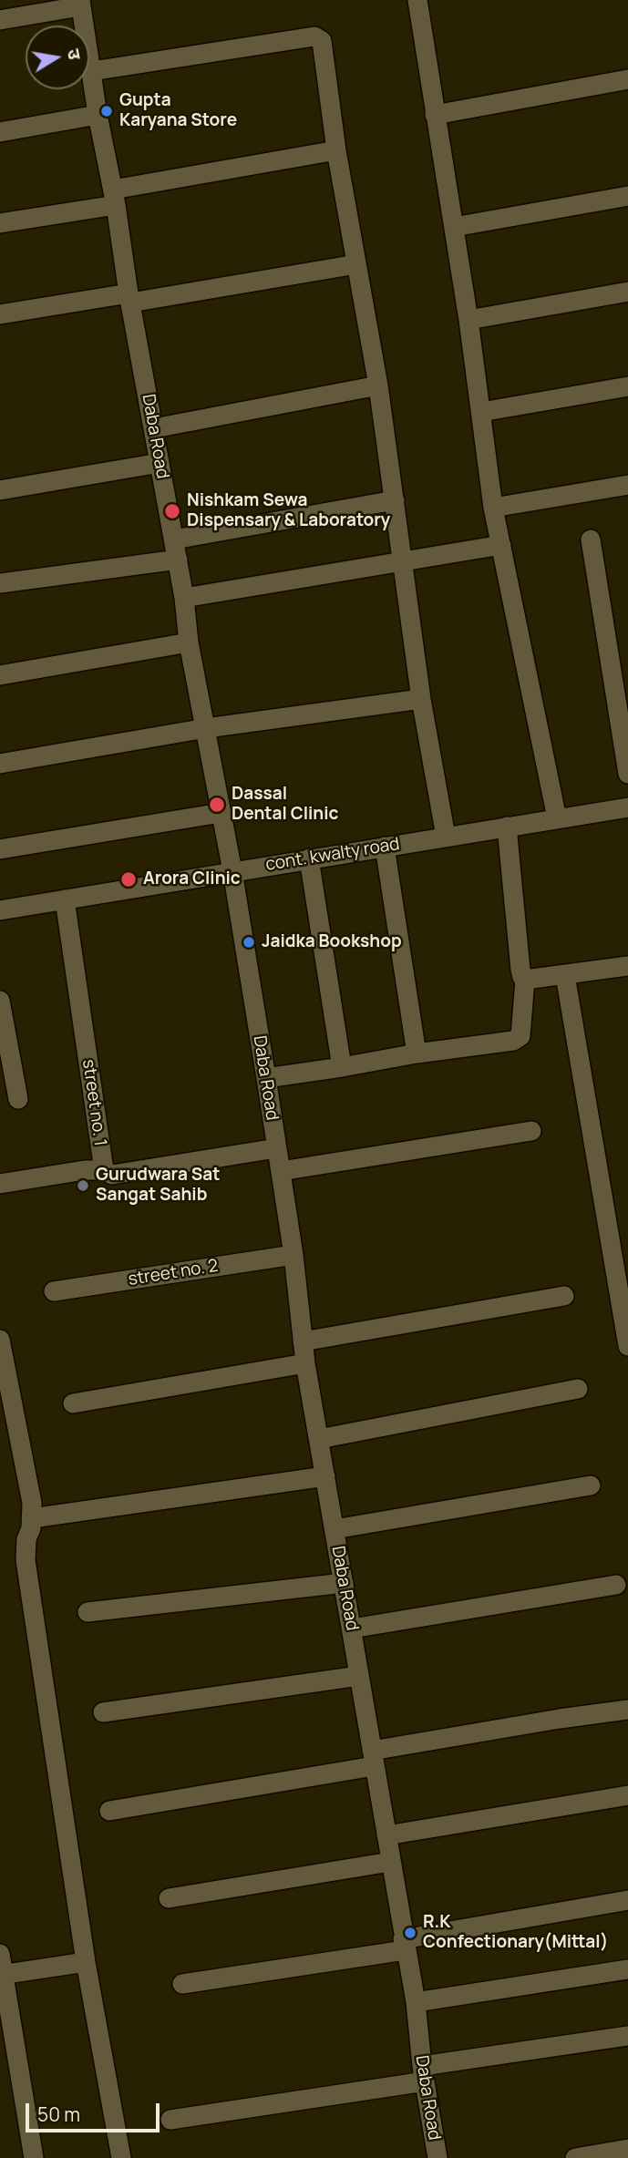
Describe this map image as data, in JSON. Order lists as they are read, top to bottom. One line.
{"streets":{"street":["Daba Road","cont. kwalty road","street no. 1","street no. 2"]},"crossings":[["Daba Road","cont. kwalty road"],["Daba Road","street no. 1"],["Daba Road","street no. 2"],["cont. kwalty road","street no. 1"]],"places":["Gupta Karyana Store","Nishkam Sewa Dispensary & Laboratory","Dassal Dental Clinic","Arora Clinic","Jaidka Bookshop","Gurudwara Sat Sangat Sahib","R.K Confectionary(Mittal)"],"scale_bar":"50 m","north":"right"}
